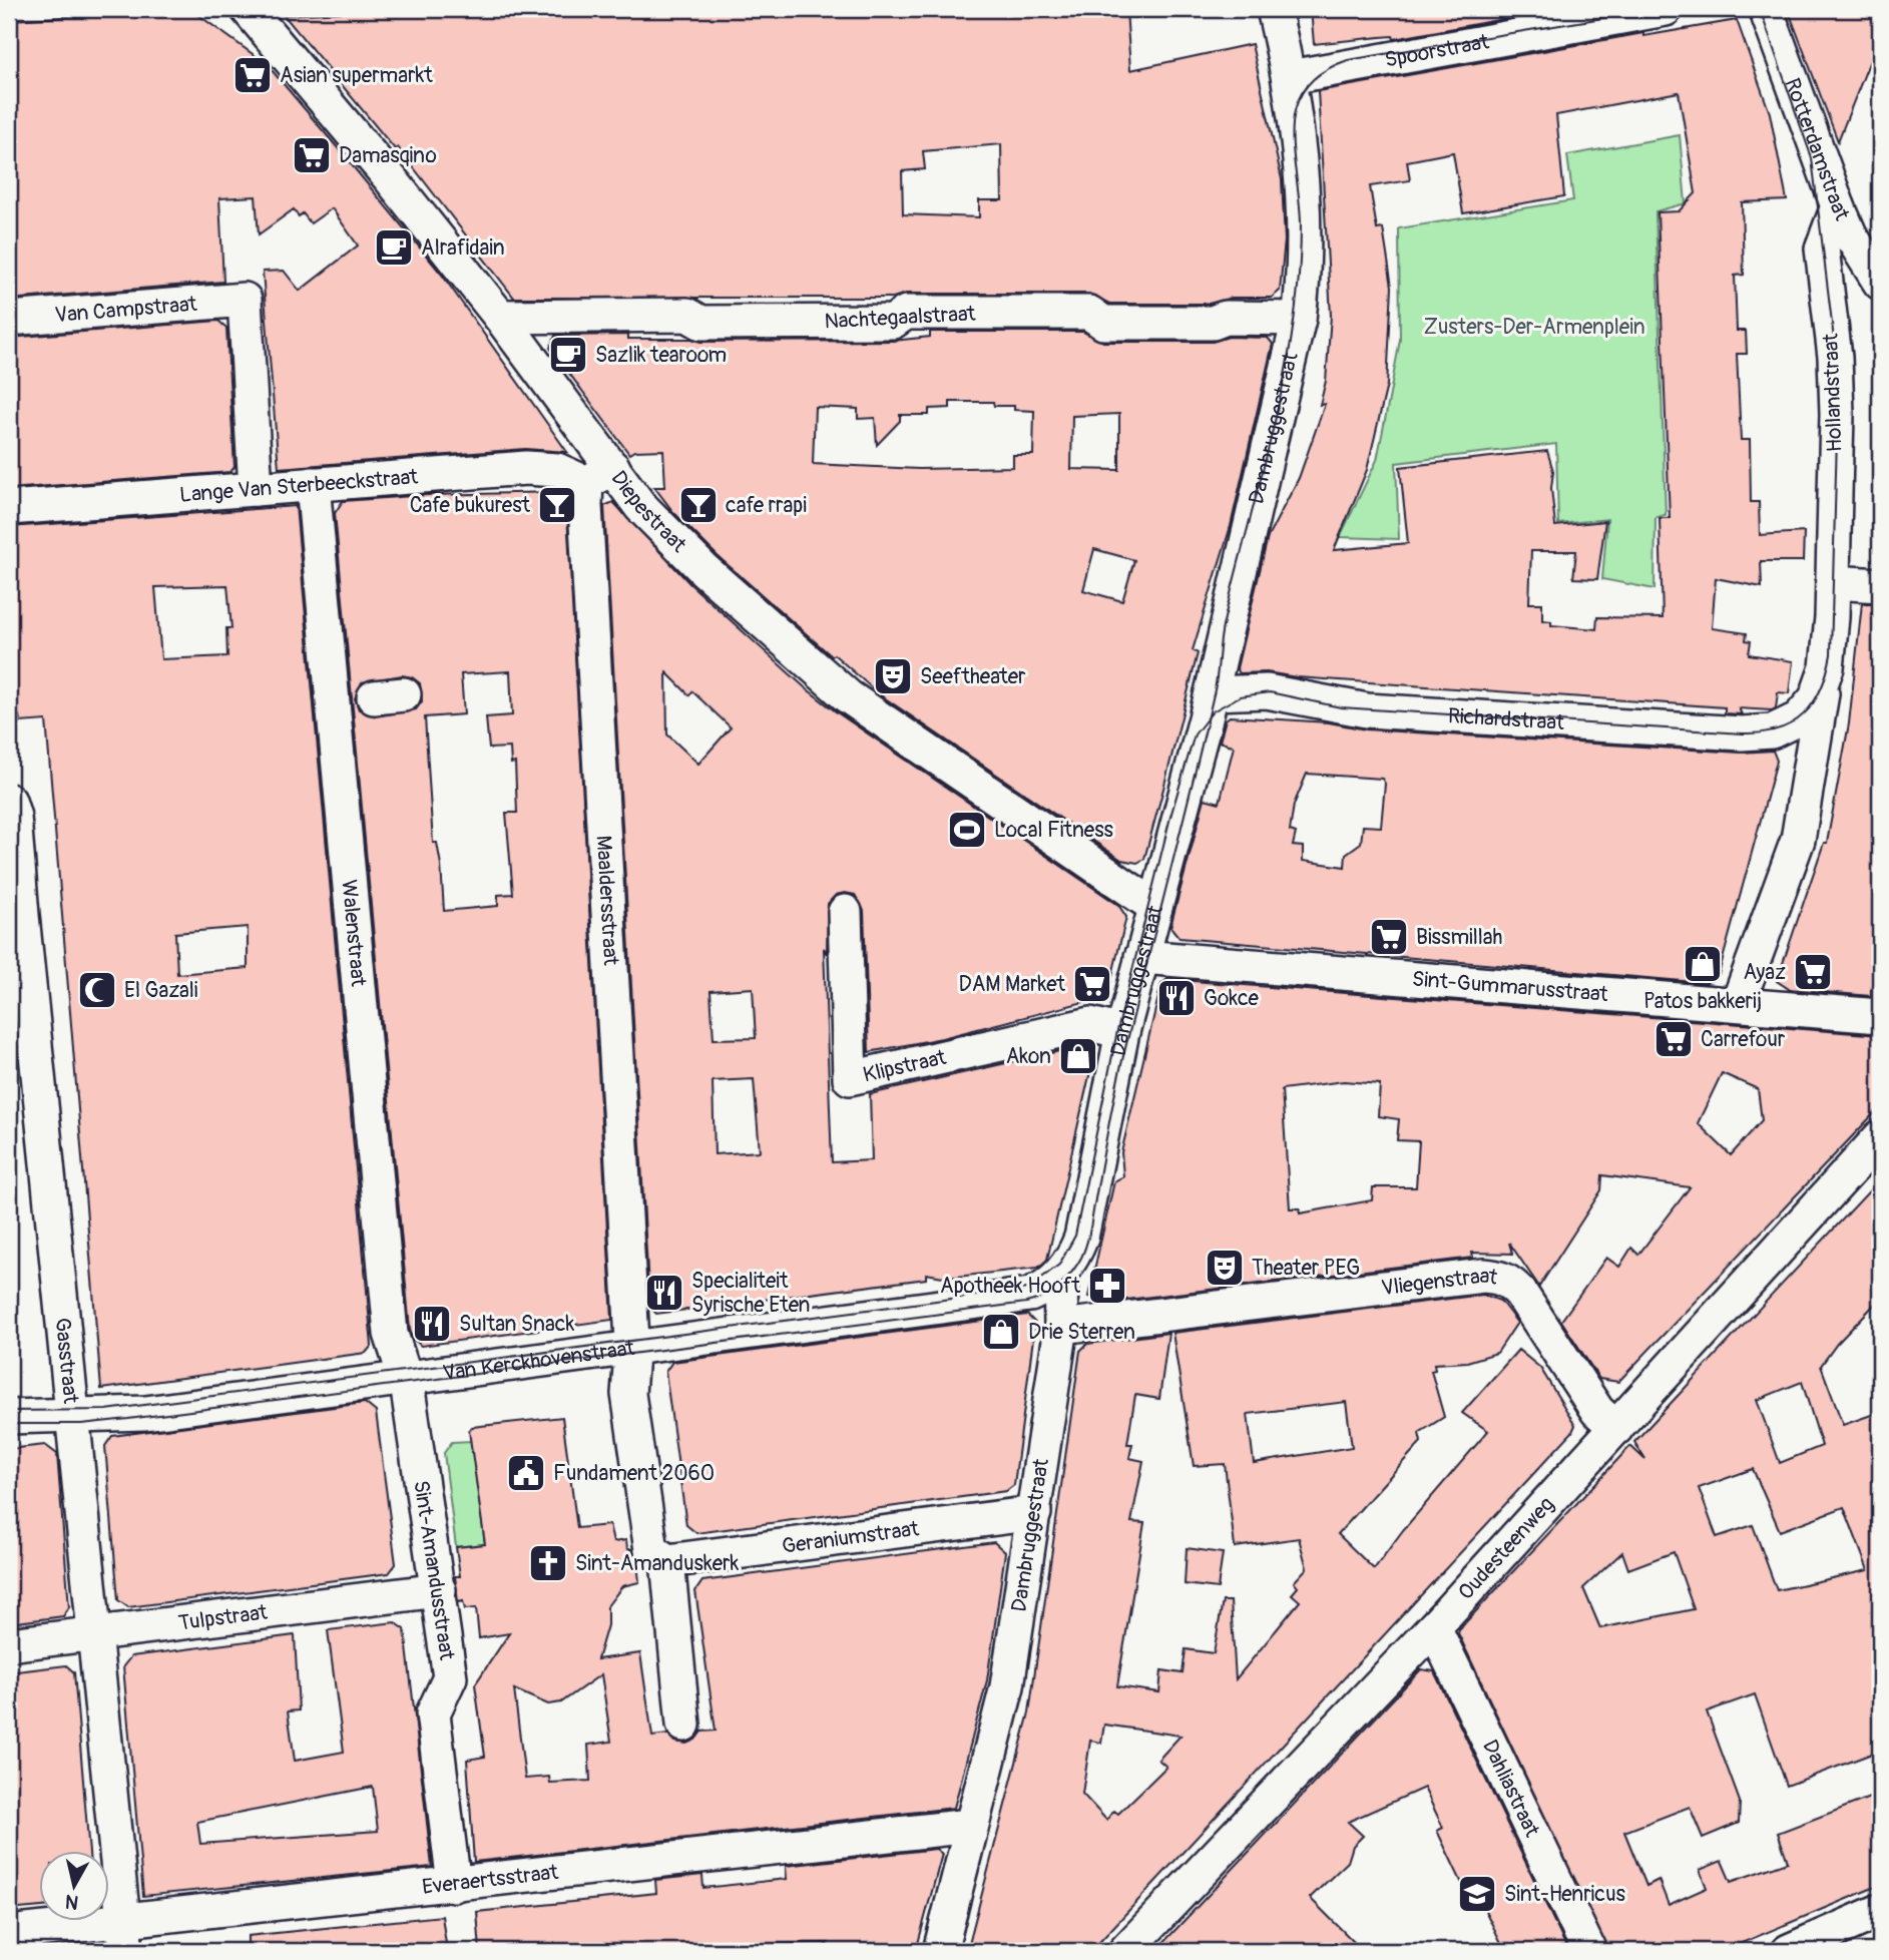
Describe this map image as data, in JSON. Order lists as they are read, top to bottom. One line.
{"streets":{"street":["Spoorstraat","Rotterdamstraat","Van Campstraat","Nachtegaalstraat","Hollandstraat","Dambruggestraat","Lange Van Sterbeeckstraat","Diepestraat","Richardstraat","Maaldersstraat","Walenstraat","Sint-Gummarusstraat","Klipstraat","Vliegenstraat","Gasstraat","Van Kerckhovenstraat","Geraniumstraat","Oudesteenweg","Sint-Amandusstraat","Tulpstraat","Dahliastraat","Everaertsstraat"]},"crossings":[["Spoorstraat","Dambruggestraat"],["Rotterdamstraat","Hollandstraat"],["Van Campstraat","Lange Van Sterbeeckstraat"],["Nachtegaalstraat","Dambruggestraat"],["Nachtegaalstraat","Diepestraat"],["Hollandstraat","Richardstraat"],["Hollandstraat","Sint-Gummarusstraat"],["Dambruggestraat","Diepestraat"],["Dambruggestraat","Richardstraat"],["Dambruggestraat","Sint-Gummarusstraat"],["Dambruggestraat","Klipstraat"],["Dambruggestraat","Vliegenstraat"],["Dambruggestraat","Van Kerckhovenstraat"],["Dambruggestraat","Geraniumstraat"],["Dambruggestraat","Everaertsstraat"],["Lange Van Sterbeeckstraat","Diepestraat"],["Lange Van Sterbeeckstraat","Maaldersstraat"],["Lange Van Sterbeeckstraat","Walenstraat"],["Diepestraat","Maaldersstraat"],["Maaldersstraat","Van Kerckhovenstraat"],["Maaldersstraat","Geraniumstraat"],["Walenstraat","Van Kerckhovenstraat"],["Walenstraat","Sint-Amandusstraat"],["Vliegenstraat","Oudesteenweg"],["Gasstraat","Van Kerckhovenstraat"],["Gasstraat","Tulpstraat"],["Gasstraat","Everaertsstraat"],["Van Kerckhovenstraat","Sint-Amandusstraat"],["Oudesteenweg","Dahliastraat"],["Sint-Amandusstraat","Tulpstraat"],["Sint-Amandusstraat","Everaertsstraat"]],"parks":["Zusters-Der-Armenplein"],"places":{"supermarket":["Asian supermarkt","Damasqino","Bissmillah","Ayaz","DAM Market","Carrefour"],"cafe":["Alrafidain","Sazlik tearoom"],"bar":["Cafe bukurest","cafe rrapi"],"theatre":["Seeftheater","Theater PEG"],"sports":["Local Fitness"],"shop":["Patos bakkerij","Akon","Drie Sterren"],"mosque":["El Gazali"],"restaurant":["Gokce","Specialiteit Syrische Eten","Sultan Snack"],"pharmacy":["Apotheek Hooft"],"public building":["Fundament 2060"],"church":["Sint-Amanduskerk"],"school or university":["Sint-Henricus"]},"north":"bottom"}
